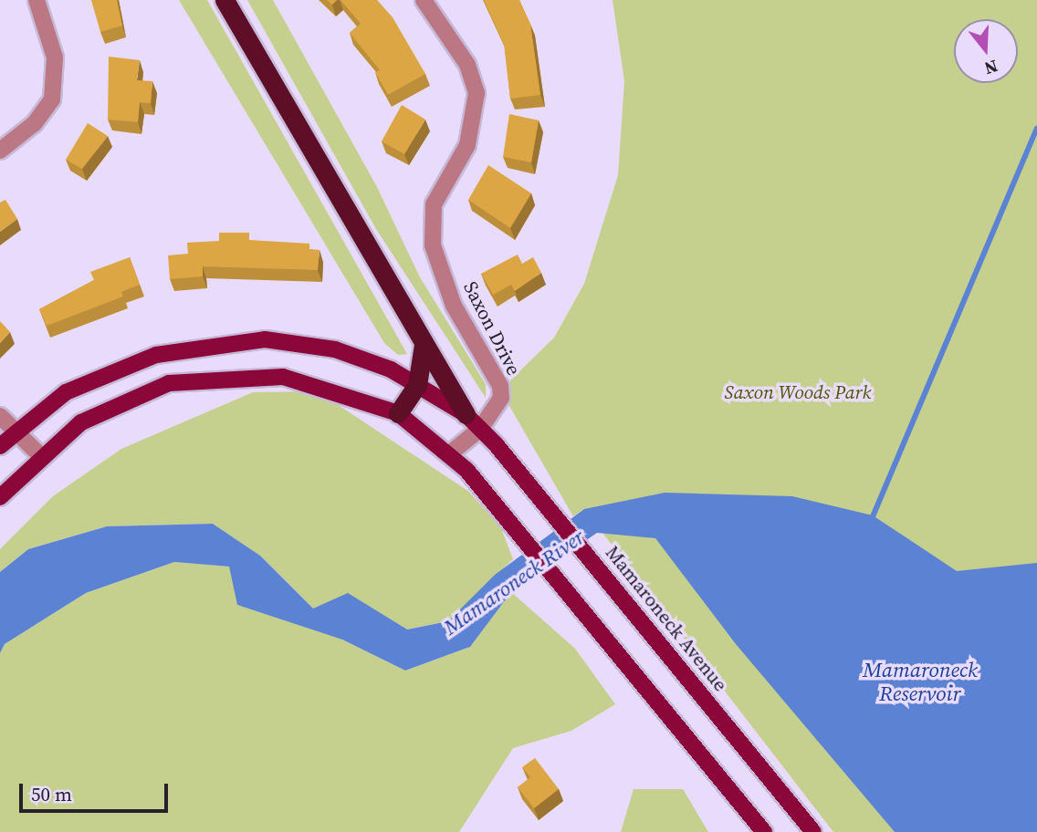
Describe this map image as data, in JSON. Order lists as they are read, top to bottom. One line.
{"streets":{"main road":["Mamaroneck Avenue"],"street":["Saxon Drive"]},"crossings":[["Saxon Drive","Mamaroneck Avenue"]],"water":["Mamaroneck River","Mamaroneck Reservoir"],"parks":["Saxon Woods Park"],"scale_bar":"50 m","north":"bottom"}
